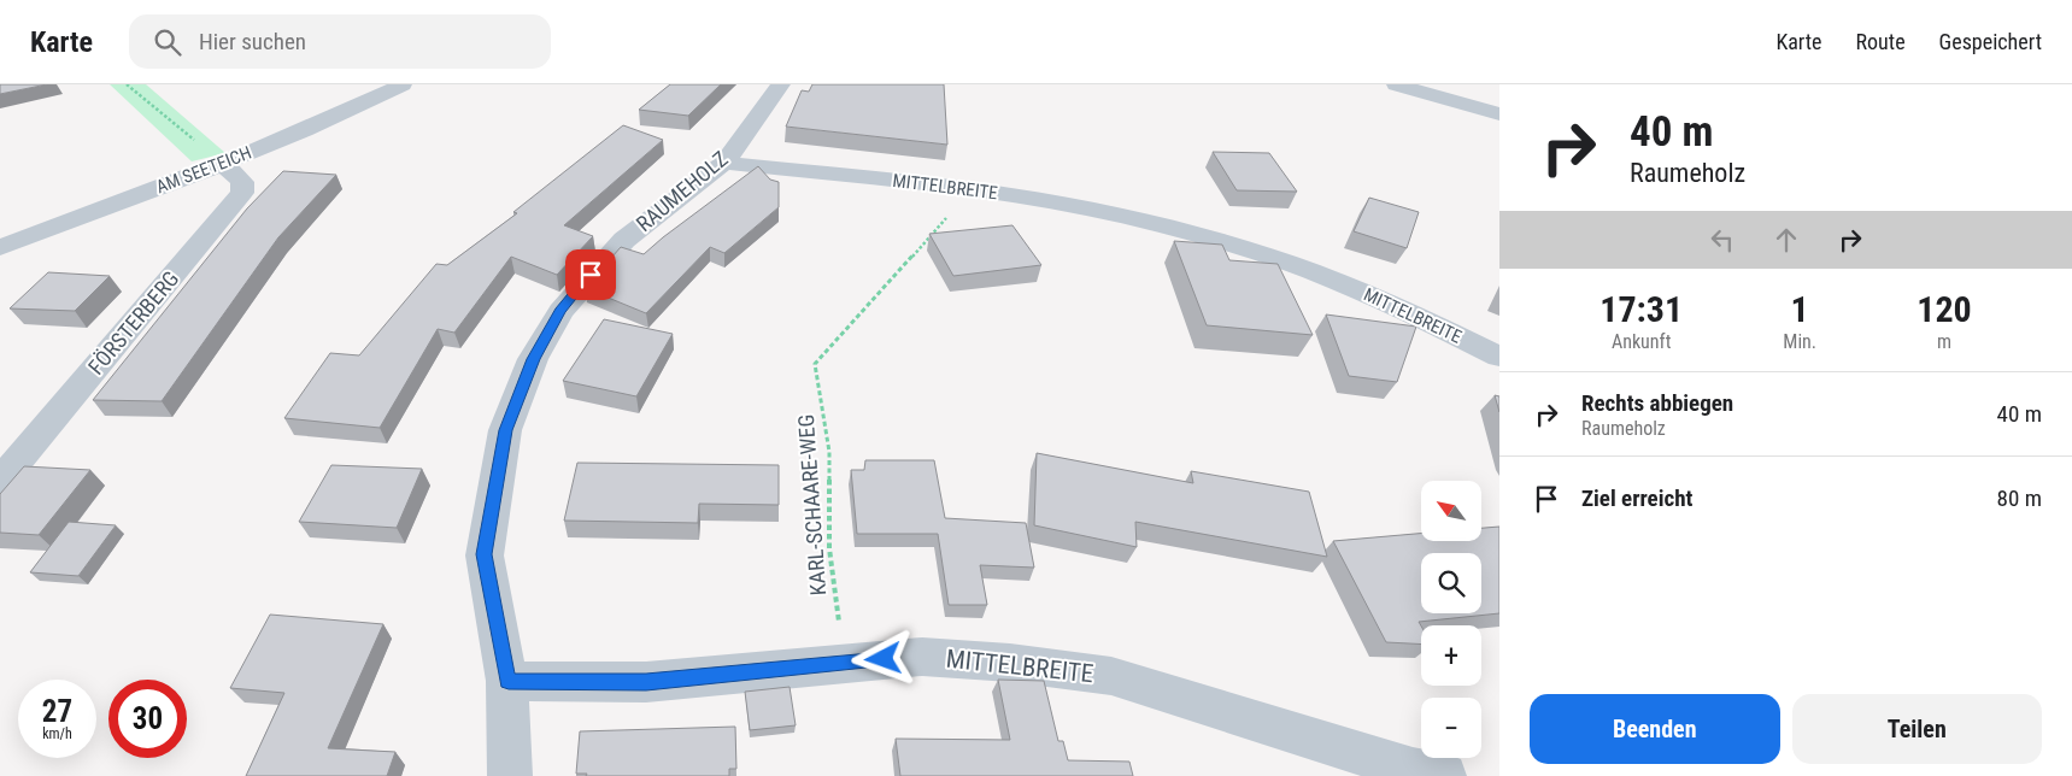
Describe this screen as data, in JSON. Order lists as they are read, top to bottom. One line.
{"streets":{"street":["AM SEETEICH","MITTELBREITE","RAUMEHOLZ","FÖRSTERBERG"],"path":["KARL-SCHAARE-WEG"]},"crossings":[["AM SEETEICH","FÖRSTERBERG"],["MITTELBREITE","RAUMEHOLZ"],["MITTELBREITE","KARL-SCHAARE-WEG"]],"north":"top left","page":{"header":"Karte","search":"Hier suchen","nav":["Karte","Route","Gespeichert"],"turn":["40 m","Raumeholz"],"eta":["17:31","Ankunft","1","Min.","120","m"],"list":[{"name":"Rechts abbiegen","note":"Raumeholz","value":"40 m"},{"name":"Ziel erreicht","value":"80 m"}],"map_buttons":["+","−"],"speed":"27 km/h","limit":"30","buttons":["Beenden","Teilen"]}}
